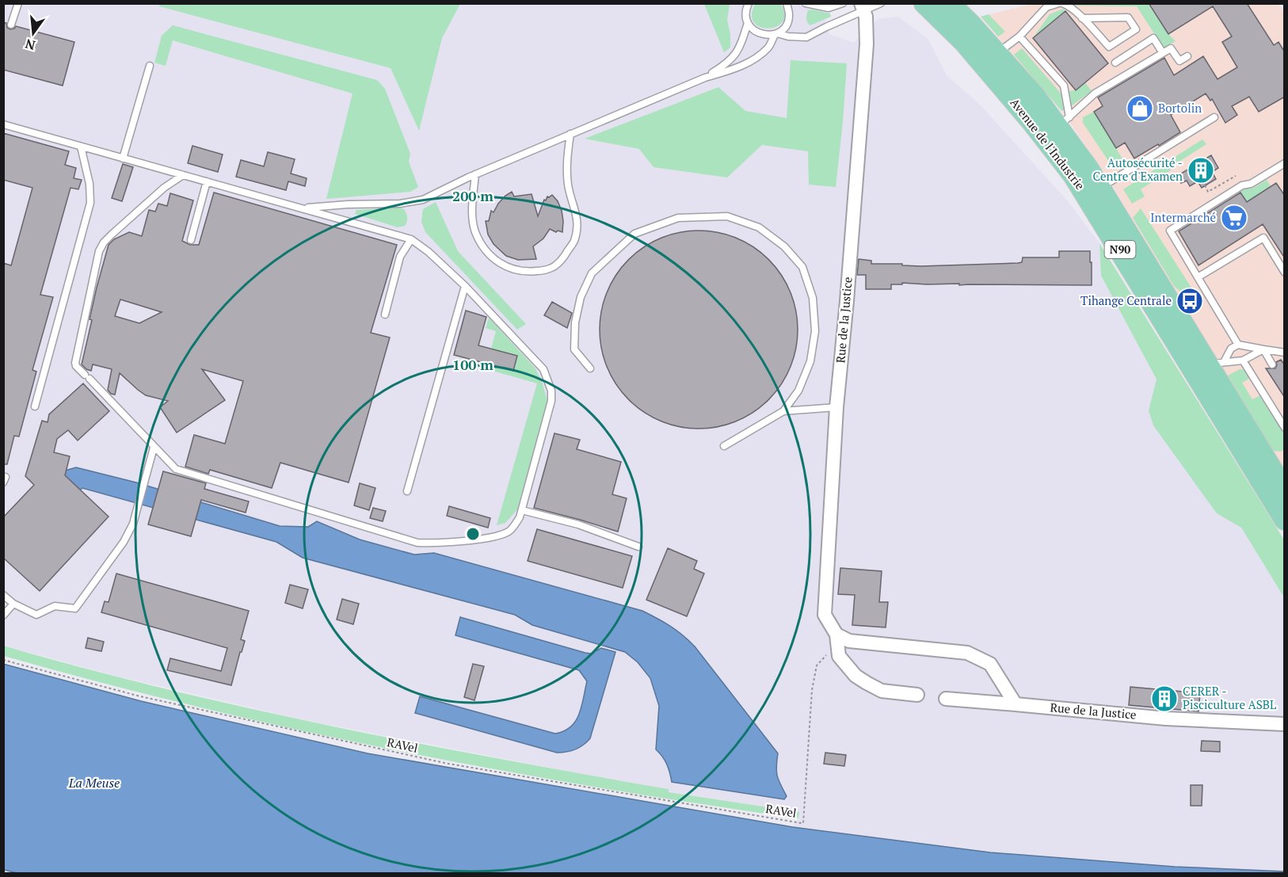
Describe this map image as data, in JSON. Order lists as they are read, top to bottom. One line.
{"streets":{"main road":["Avenue de l'Industrie","N90"],"street":["Rue de la Justice"],"path":["RAVel"]},"crossings":[["Rue de la Justice","RAVel"]],"water":["La Meuse"],"places":{"shop":["Bortolin"],"building":["Autosécurité - Centre d'Examen","CERER - Pisciculture ASBL"],"supermarket":["Intermarché"],"bus stop":["Tihange Centrale"]},"north":"bottom","rings":["200 m","100 m"]}
